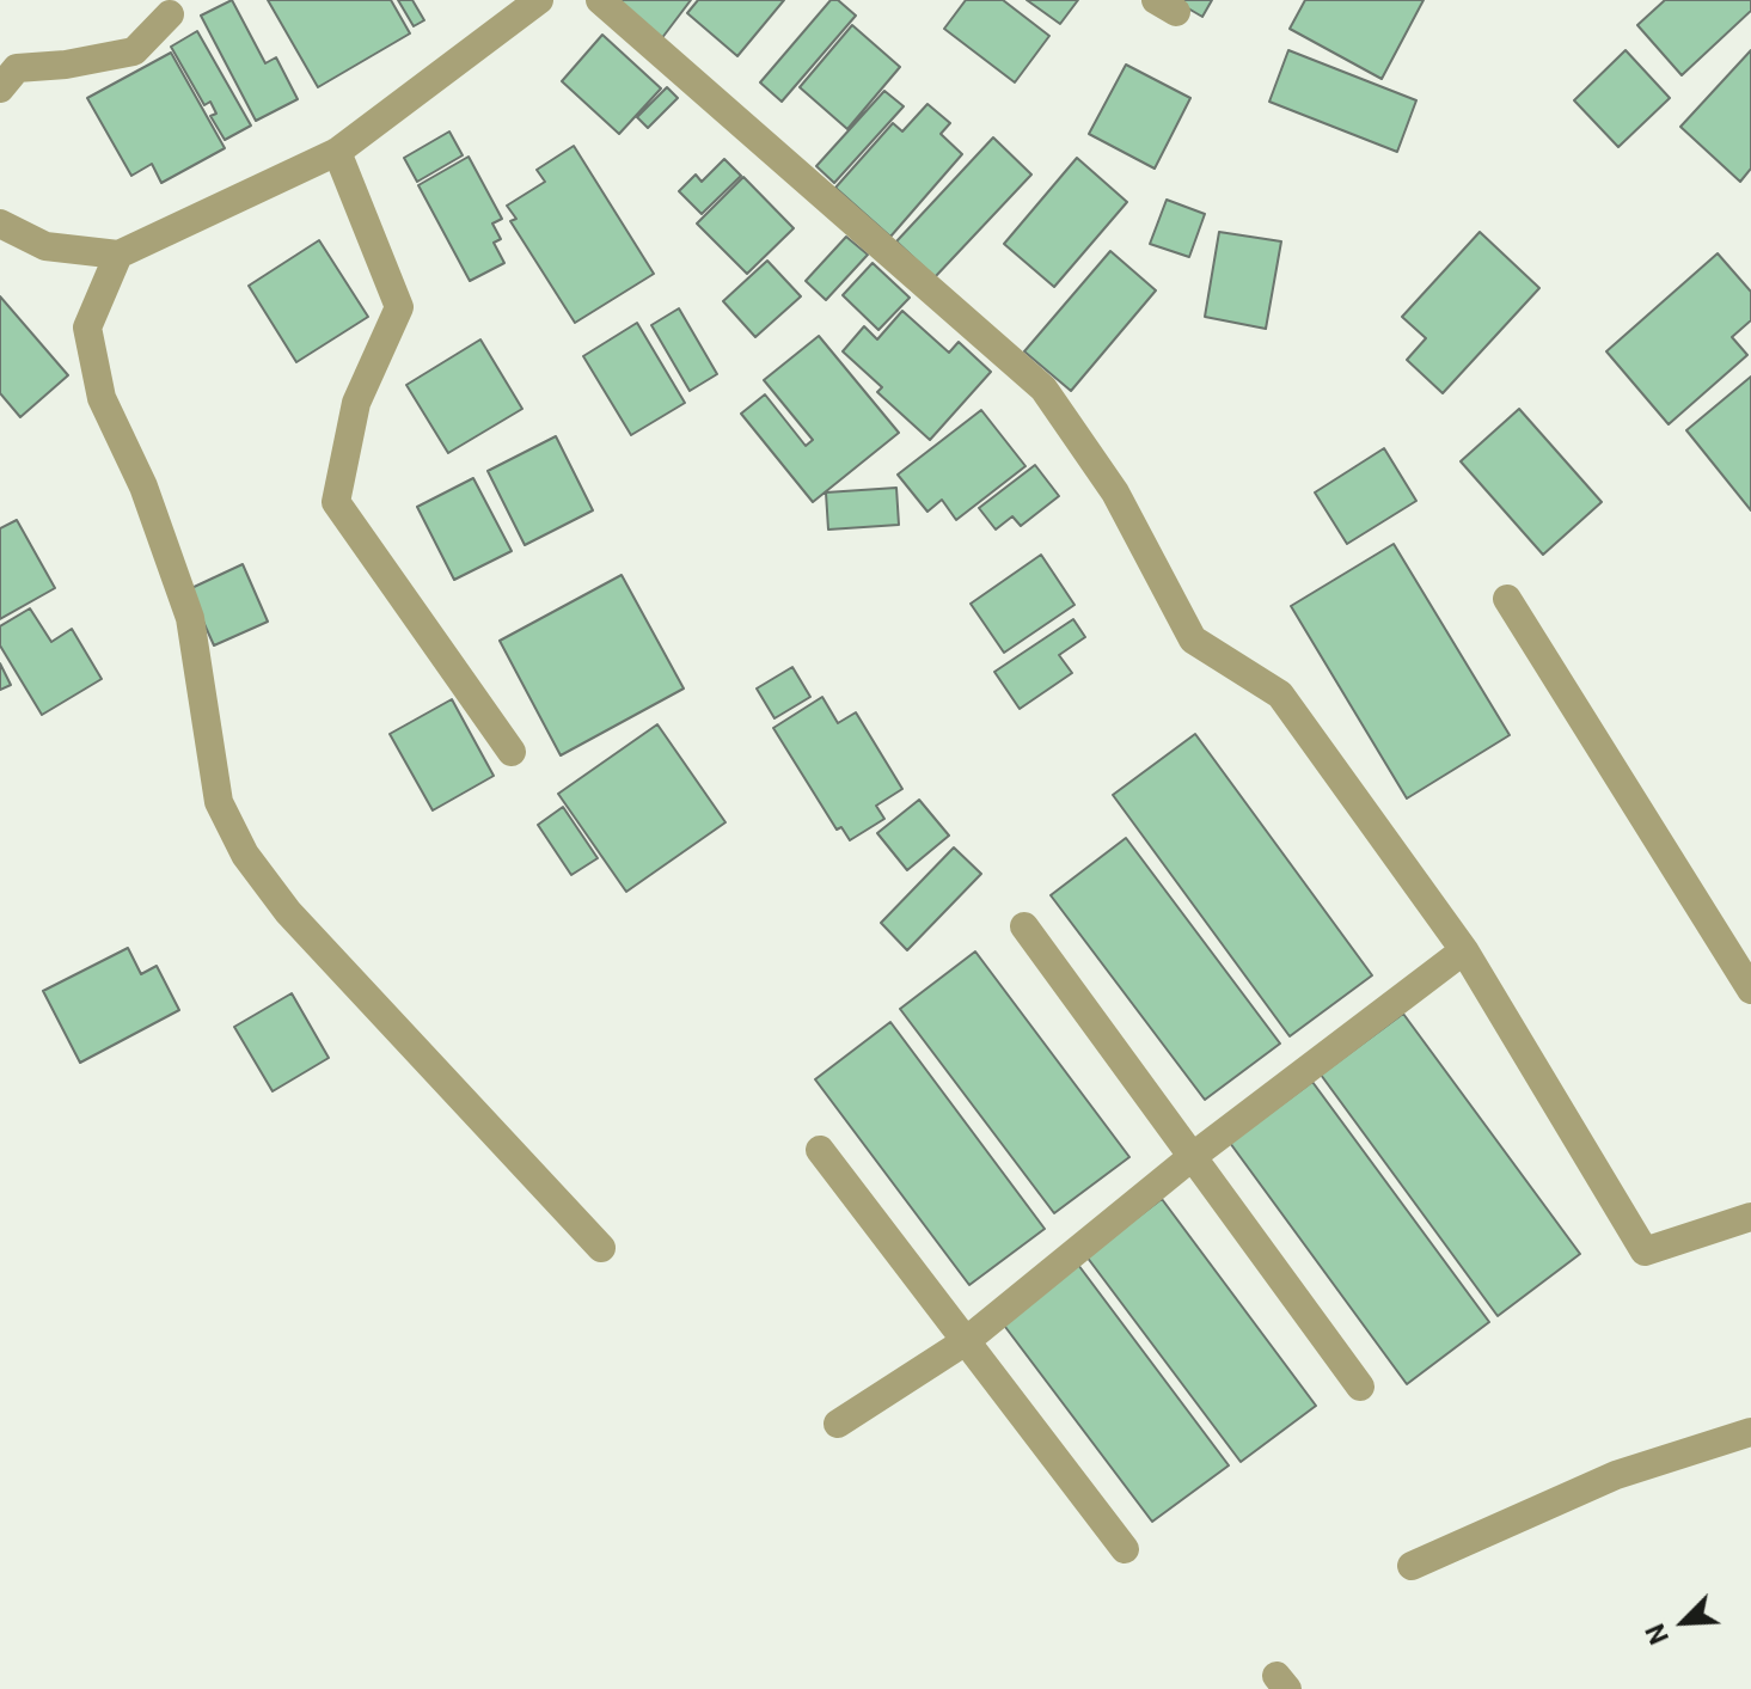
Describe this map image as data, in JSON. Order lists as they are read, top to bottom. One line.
{"north":"bottom left"}
